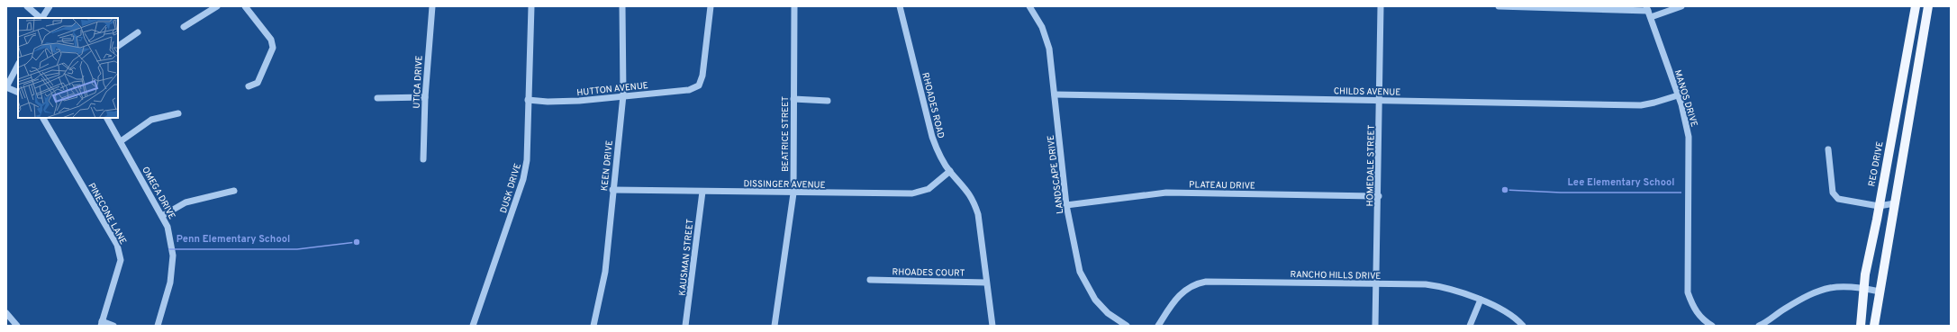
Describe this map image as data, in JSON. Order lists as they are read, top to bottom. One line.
{"streets":{"main road":["REO DRIVE"],"street":["UTICA DRIVE","HUTTON AVENUE","CHILDS AVENUE","MANOS DRIVE","RHOADES ROAD","BEATRICE STREET","KEEN DRIVE","HOMEDALE STREET","LANDSCAPE DRIVE","DISSINGER AVENUE","PLATEAU DRIVE","DUSK DRIVE","OMEGA DRIVE","PINECONE LANE","KAUSMAN STREET","RHOADES COURT","RANCHO HILLS DRIVE"]},"crossings":[["HUTTON AVENUE","KEEN DRIVE"],["HUTTON AVENUE","DUSK DRIVE"],["CHILDS AVENUE","MANOS DRIVE"],["CHILDS AVENUE","HOMEDALE STREET"],["CHILDS AVENUE","LANDSCAPE DRIVE"],["RHOADES ROAD","DISSINGER AVENUE"],["RHOADES ROAD","RHOADES COURT"],["BEATRICE STREET","DISSINGER AVENUE"],["KEEN DRIVE","DISSINGER AVENUE"],["HOMEDALE STREET","PLATEAU DRIVE"],["HOMEDALE STREET","RANCHO HILLS DRIVE"],["LANDSCAPE DRIVE","PLATEAU DRIVE"],["DISSINGER AVENUE","KAUSMAN STREET"]],"places":["Lee Elementary School","Penn Elementary School"]}
